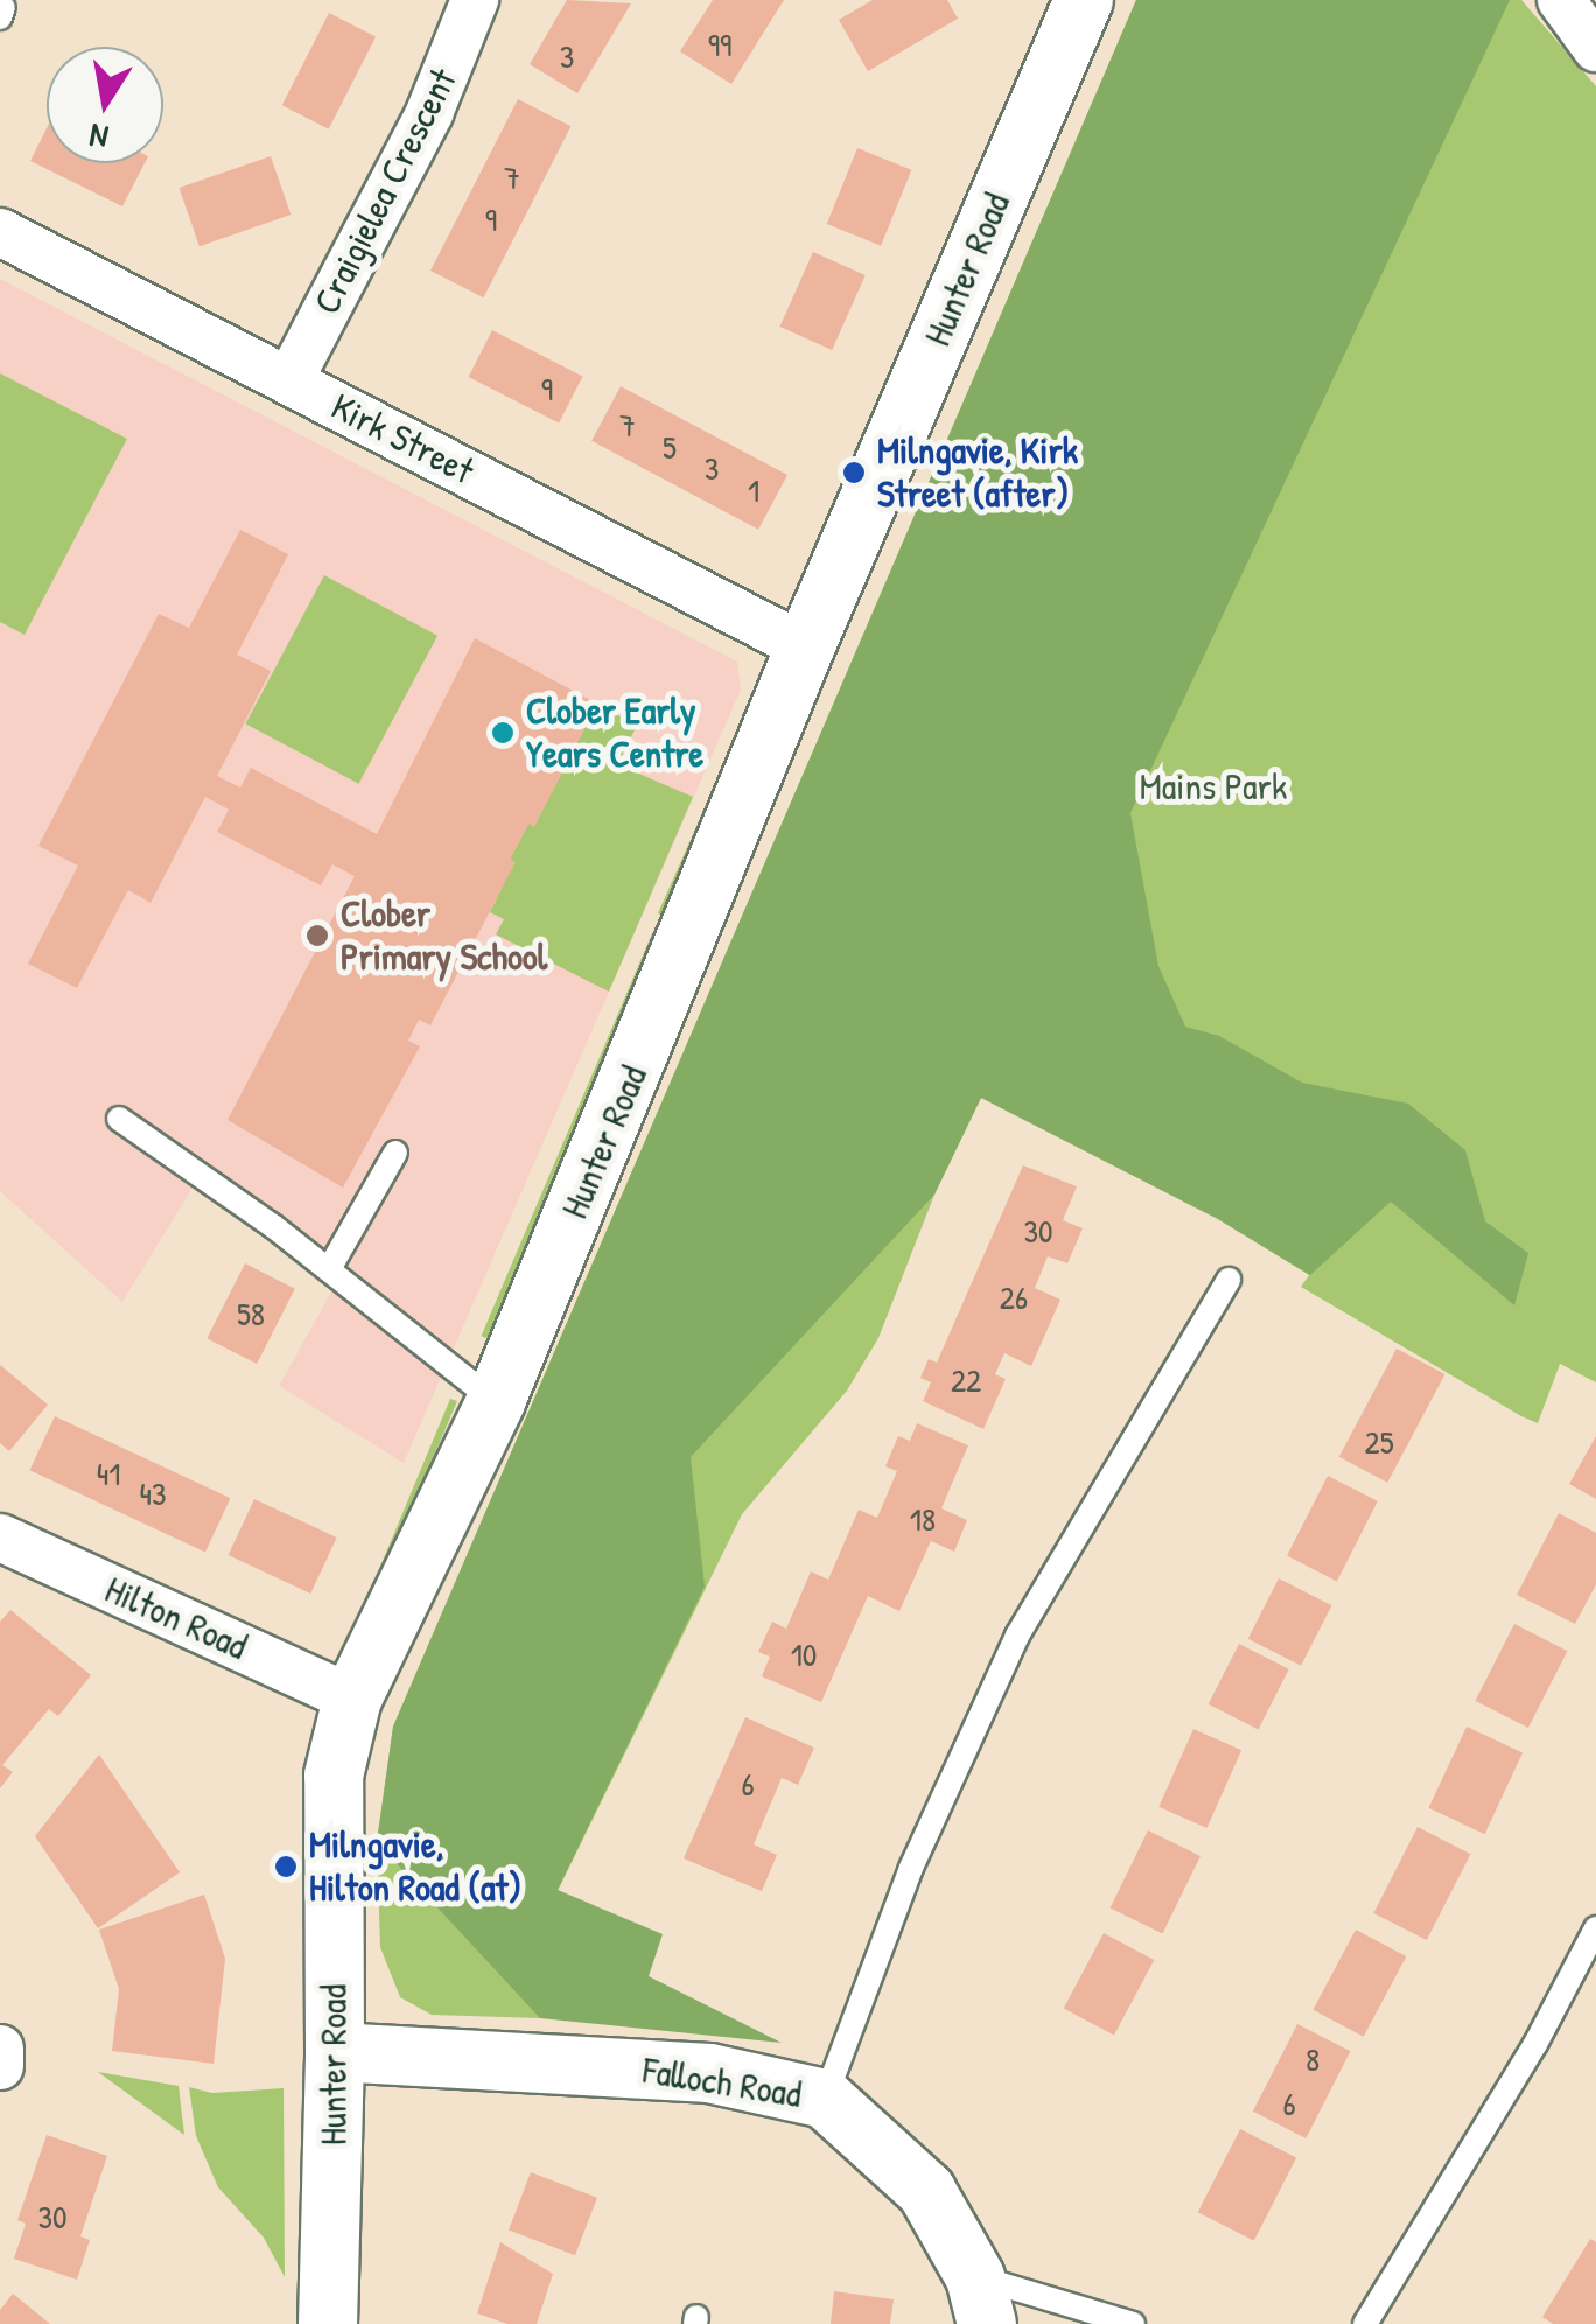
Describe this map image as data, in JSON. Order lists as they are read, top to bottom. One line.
{"streets":{"street":["Craigielea Crescent","Hunter Road","Kirk Street","Hilton Road","Falloch Road"]},"crossings":[["Craigielea Crescent","Kirk Street"],["Hunter Road","Kirk Street"],["Hunter Road","Hilton Road"],["Hunter Road","Falloch Road"]],"parks":["Mains Park"],"places":["Milngavie, Kirk Street (after)","Clober Early Years Centre","Clober Primary School","Milngavie, Hilton Road (at)"],"house_numbers":["99","3","7","9","9","7","5","3","1","30","26","58","22","25","41","43","18","10","6","8","6","30"],"north":"bottom"}
